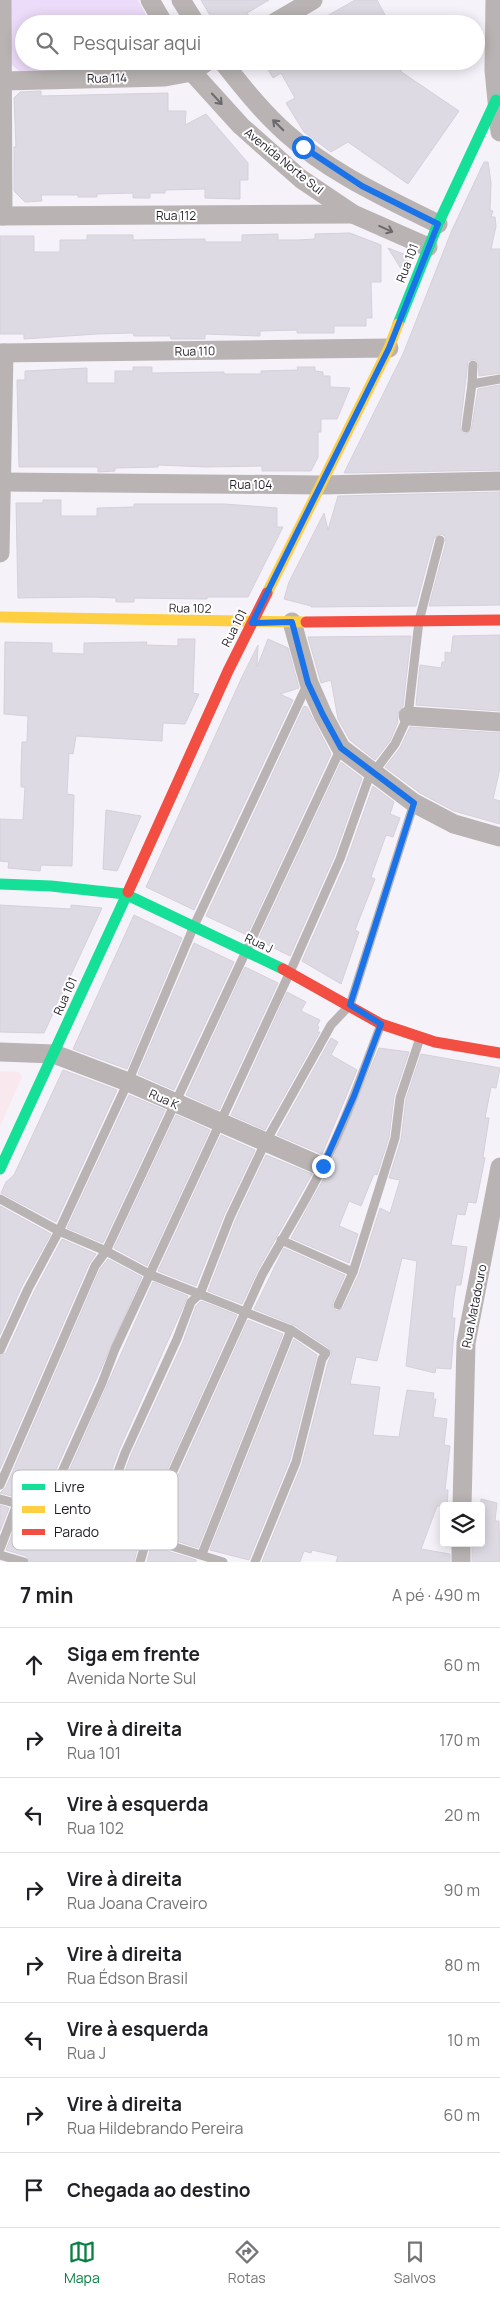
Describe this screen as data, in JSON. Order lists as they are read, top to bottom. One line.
{"streets":{"street":["Rua 114","Avenida Norte Sul","Rua 112","Rua 101","Rua 110","Rua 104","Rua 102","Rua J","Rua K","Rua Matadouro"]},"crossings":[["Avenida Norte Sul","Rua 112"],["Avenida Norte Sul","Rua 101"],["Rua 101","Rua 110"],["Rua 101","Rua 104"],["Rua 101","Rua 102"],["Rua 101","Rua J"],["Rua 101","Rua K"]],"legend":["Livre","Lento","Parado"],"page":{"search":"Pesquisar aqui","heading":["7 min","A pé · 490 m"],"list":[["Siga em frente","Avenida Norte Sul","60 m"],["Vire à direita","Rua 101","170 m"],["Vire à esquerda","Rua 102","20 m"],["Vire à direita","Rua Joana Craveiro","90 m"],["Vire à direita","Rua Édson Brasil","80 m"],["Vire à esquerda","Rua J","10 m"],["Vire à direita","Rua Hildebrando Pereira","60 m"],"Chegada ao destino"],"nav":["Mapa","Rotas","Salvos"]}}
